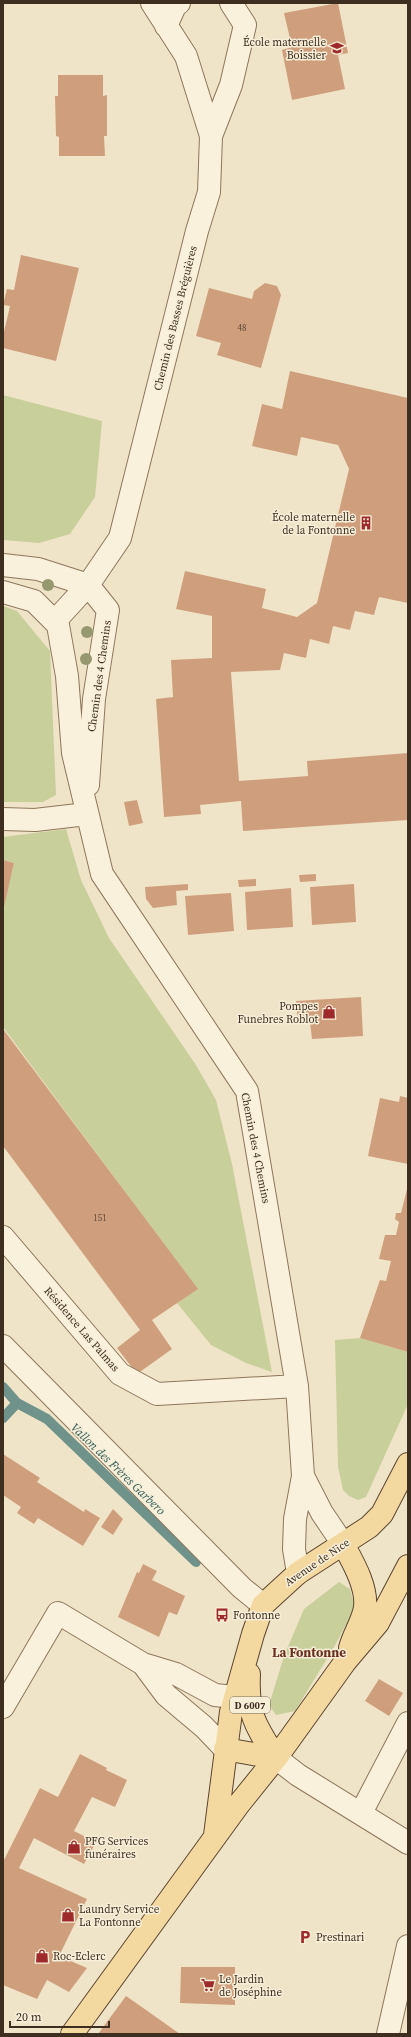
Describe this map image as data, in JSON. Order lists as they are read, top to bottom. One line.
{"streets":{"main road":["Avenue de Nice","D 6007"],"street":["Chemin des Basses Bréguières","Chemin des 4 Chemins","Résidence Las Palmas"]},"crossings":[["Chemin des Basses Bréguières","Chemin des 4 Chemins"],["Chemin des 4 Chemins","Résidence Las Palmas"],["Avenue de Nice","D 6007"]],"districts":["La Fontonne"],"water":["Vallon des Frères Garbero"],"places":{"school or university":["École maternelle Boissier"],"building":["École maternelle de la Fontonne"],"shop":["Pompes Funebres Roblot","PFG Services funéraires","Laundry Service La Fontonne","Roc-Eclerc"],"bus stop":["Fontonne"],"parking":["Prestinari"],"supermarket":["Le Jardin de Joséphine"]},"house_numbers":["48","151"],"scale_bar":"20 m"}
